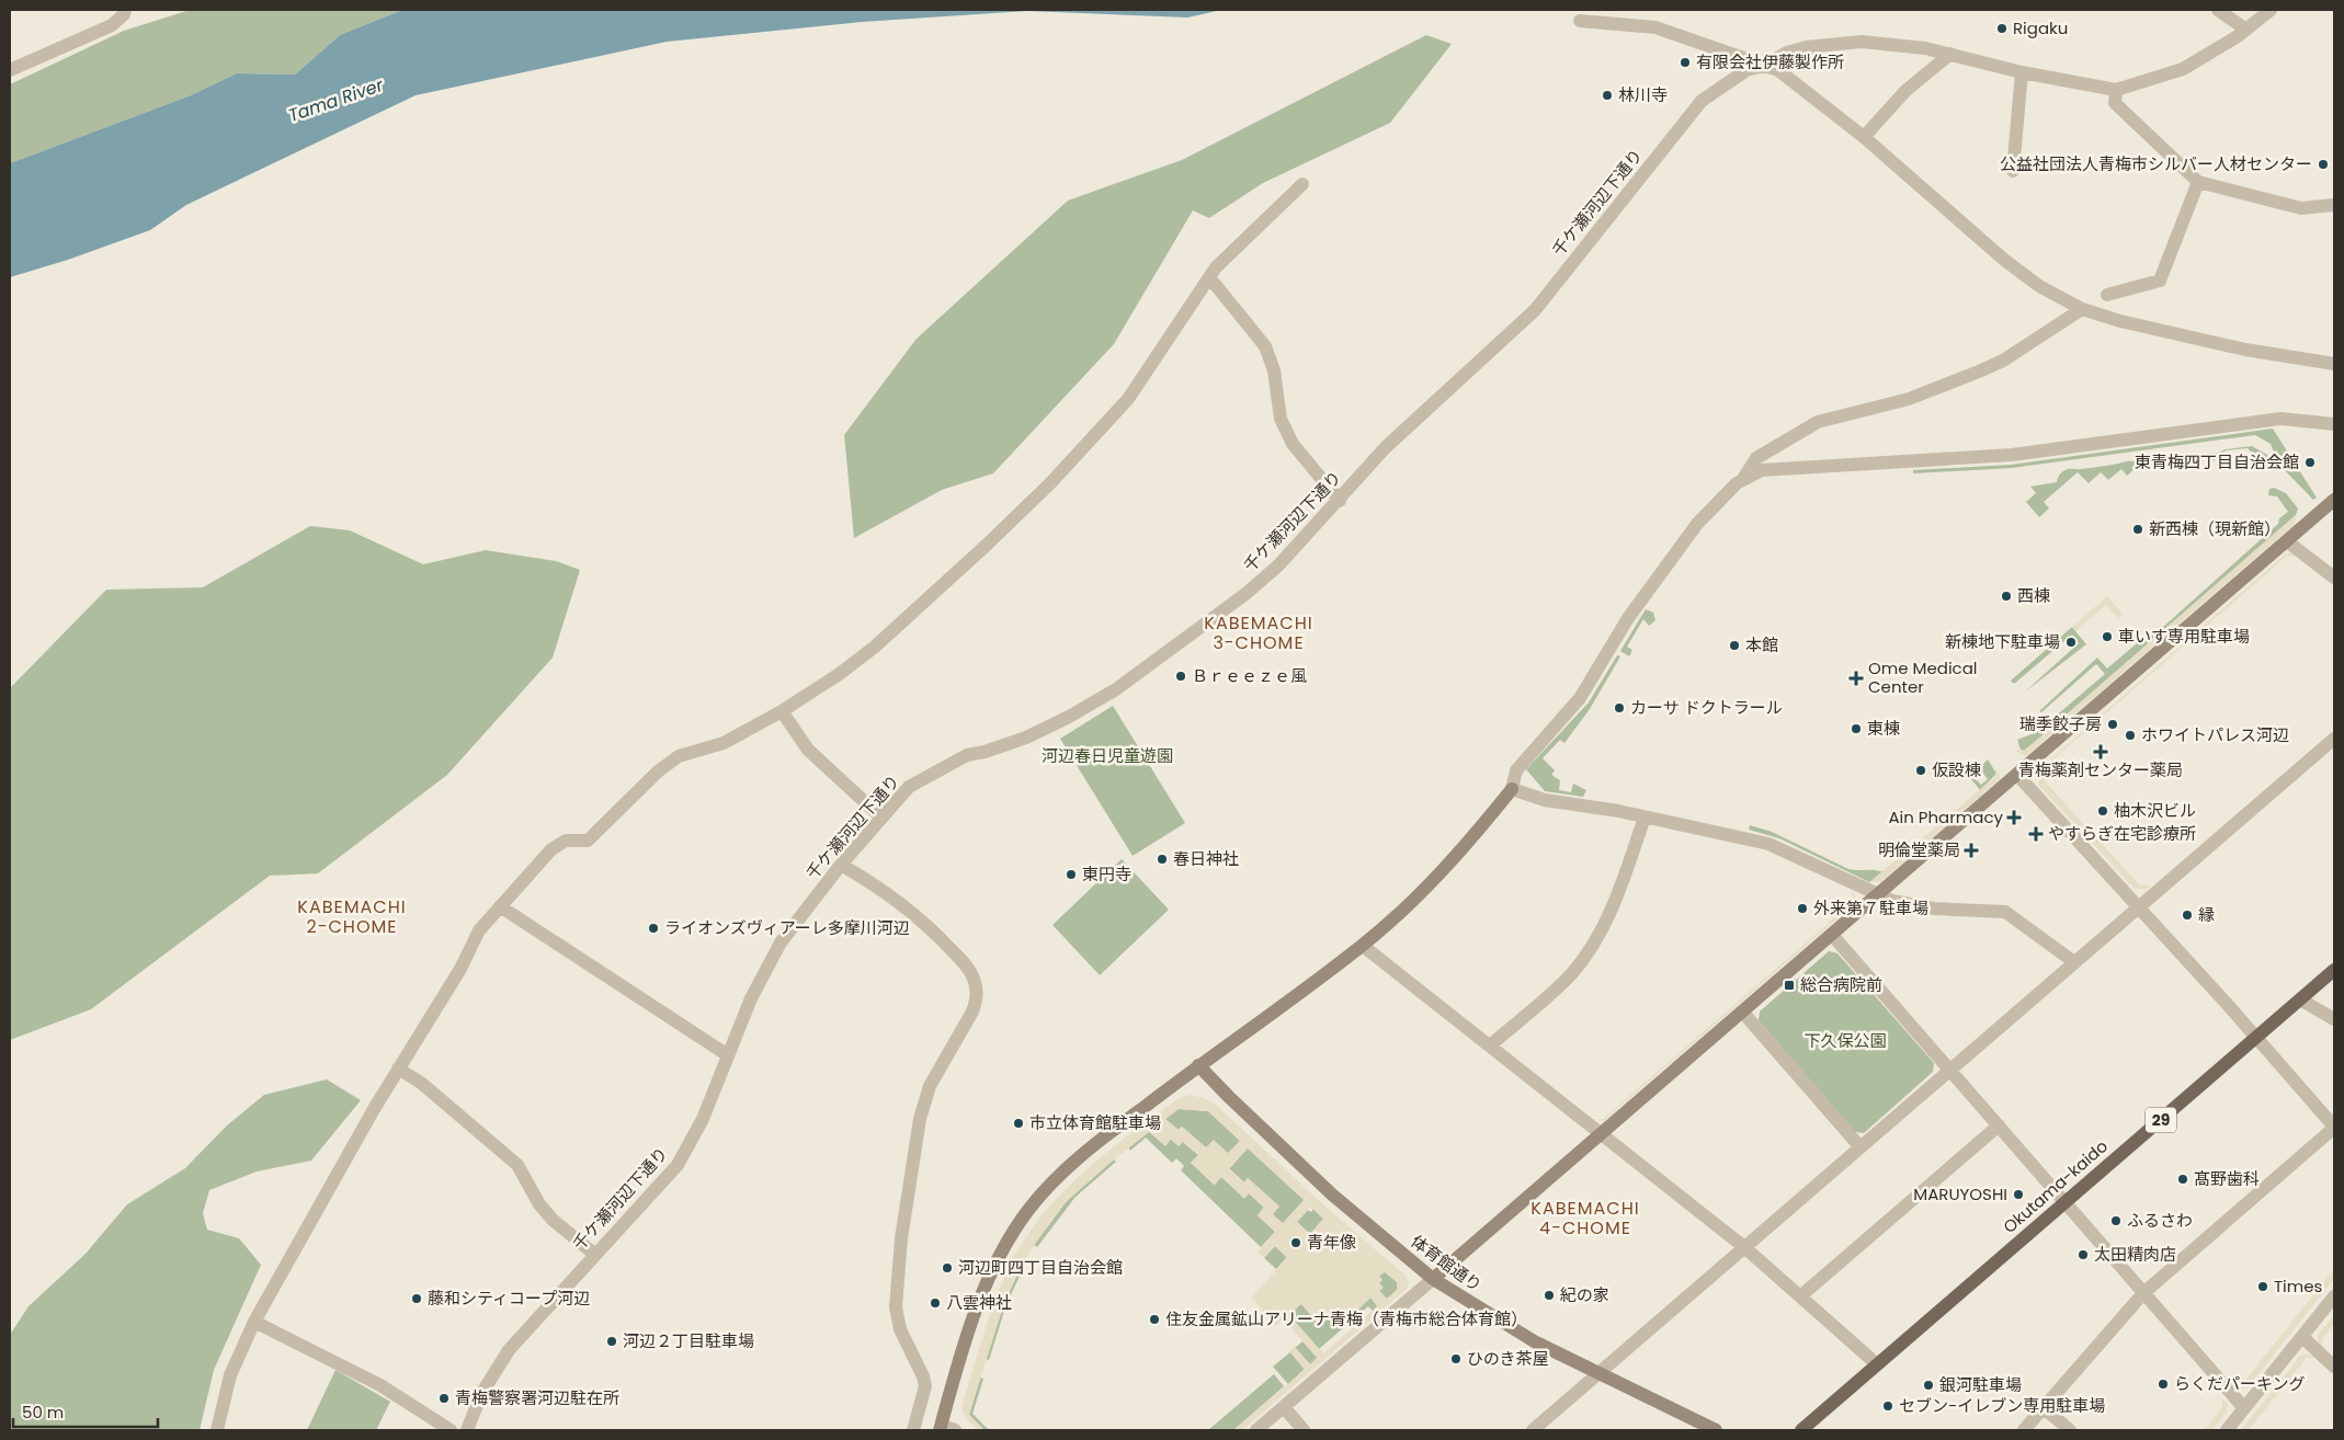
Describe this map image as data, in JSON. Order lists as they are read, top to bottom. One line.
{"streets":{"main road":["29","Okutama-kaido"],"street":["千ケ瀬河辺下通り","体育館通り"]},"districts":["KABEMACHI 3-CHOME","KABEMACHI 2-CHOME","KABEMACHI 4-CHOME"],"water":["Tama River"],"parks":["河辺春日児童遊園","下久保公園"],"places":{"other":["Rigaku","有限会社伊藤製作所","林川寺","公益社団法人青梅市シルバー人材センター","東青梅四丁目自治会館","新西棟（現新館）","西棟","車いす専用駐車場","新棟地下駐車場","本館","Ｂｒｅｅｚｅ風","カーサ ドクトラール","瑞季餃子房","東棟","ホワイトパレス河辺","仮設棟","柚木沢ビル","春日神社","東円寺","外来第７駐車場","縁","ライオンズヴィアーレ多摩川河辺","市立体育館駐車場","髙野歯科","MARUYOSHI","ふるさわ","青年像","太田精肉店","河辺町四丁目自治会館","Times","紀の家","藤和シティコープ河辺","八雲神社","住友金属鉱山アリーナ青梅（青梅市総合体育館）","河辺２丁目駐車場","ひのき茶屋","らくだパーキング","銀河駐車場","青梅警察署河辺駐在所","セブン-イレブン専用駐車場"],"health":["Ome Medical Center","青梅薬剤センター薬局","Ain Pharmacy","やすらぎ在宅診療所","明倫堂薬局"],"transit":["総合病院前"]},"scale_bar":"50 m"}
